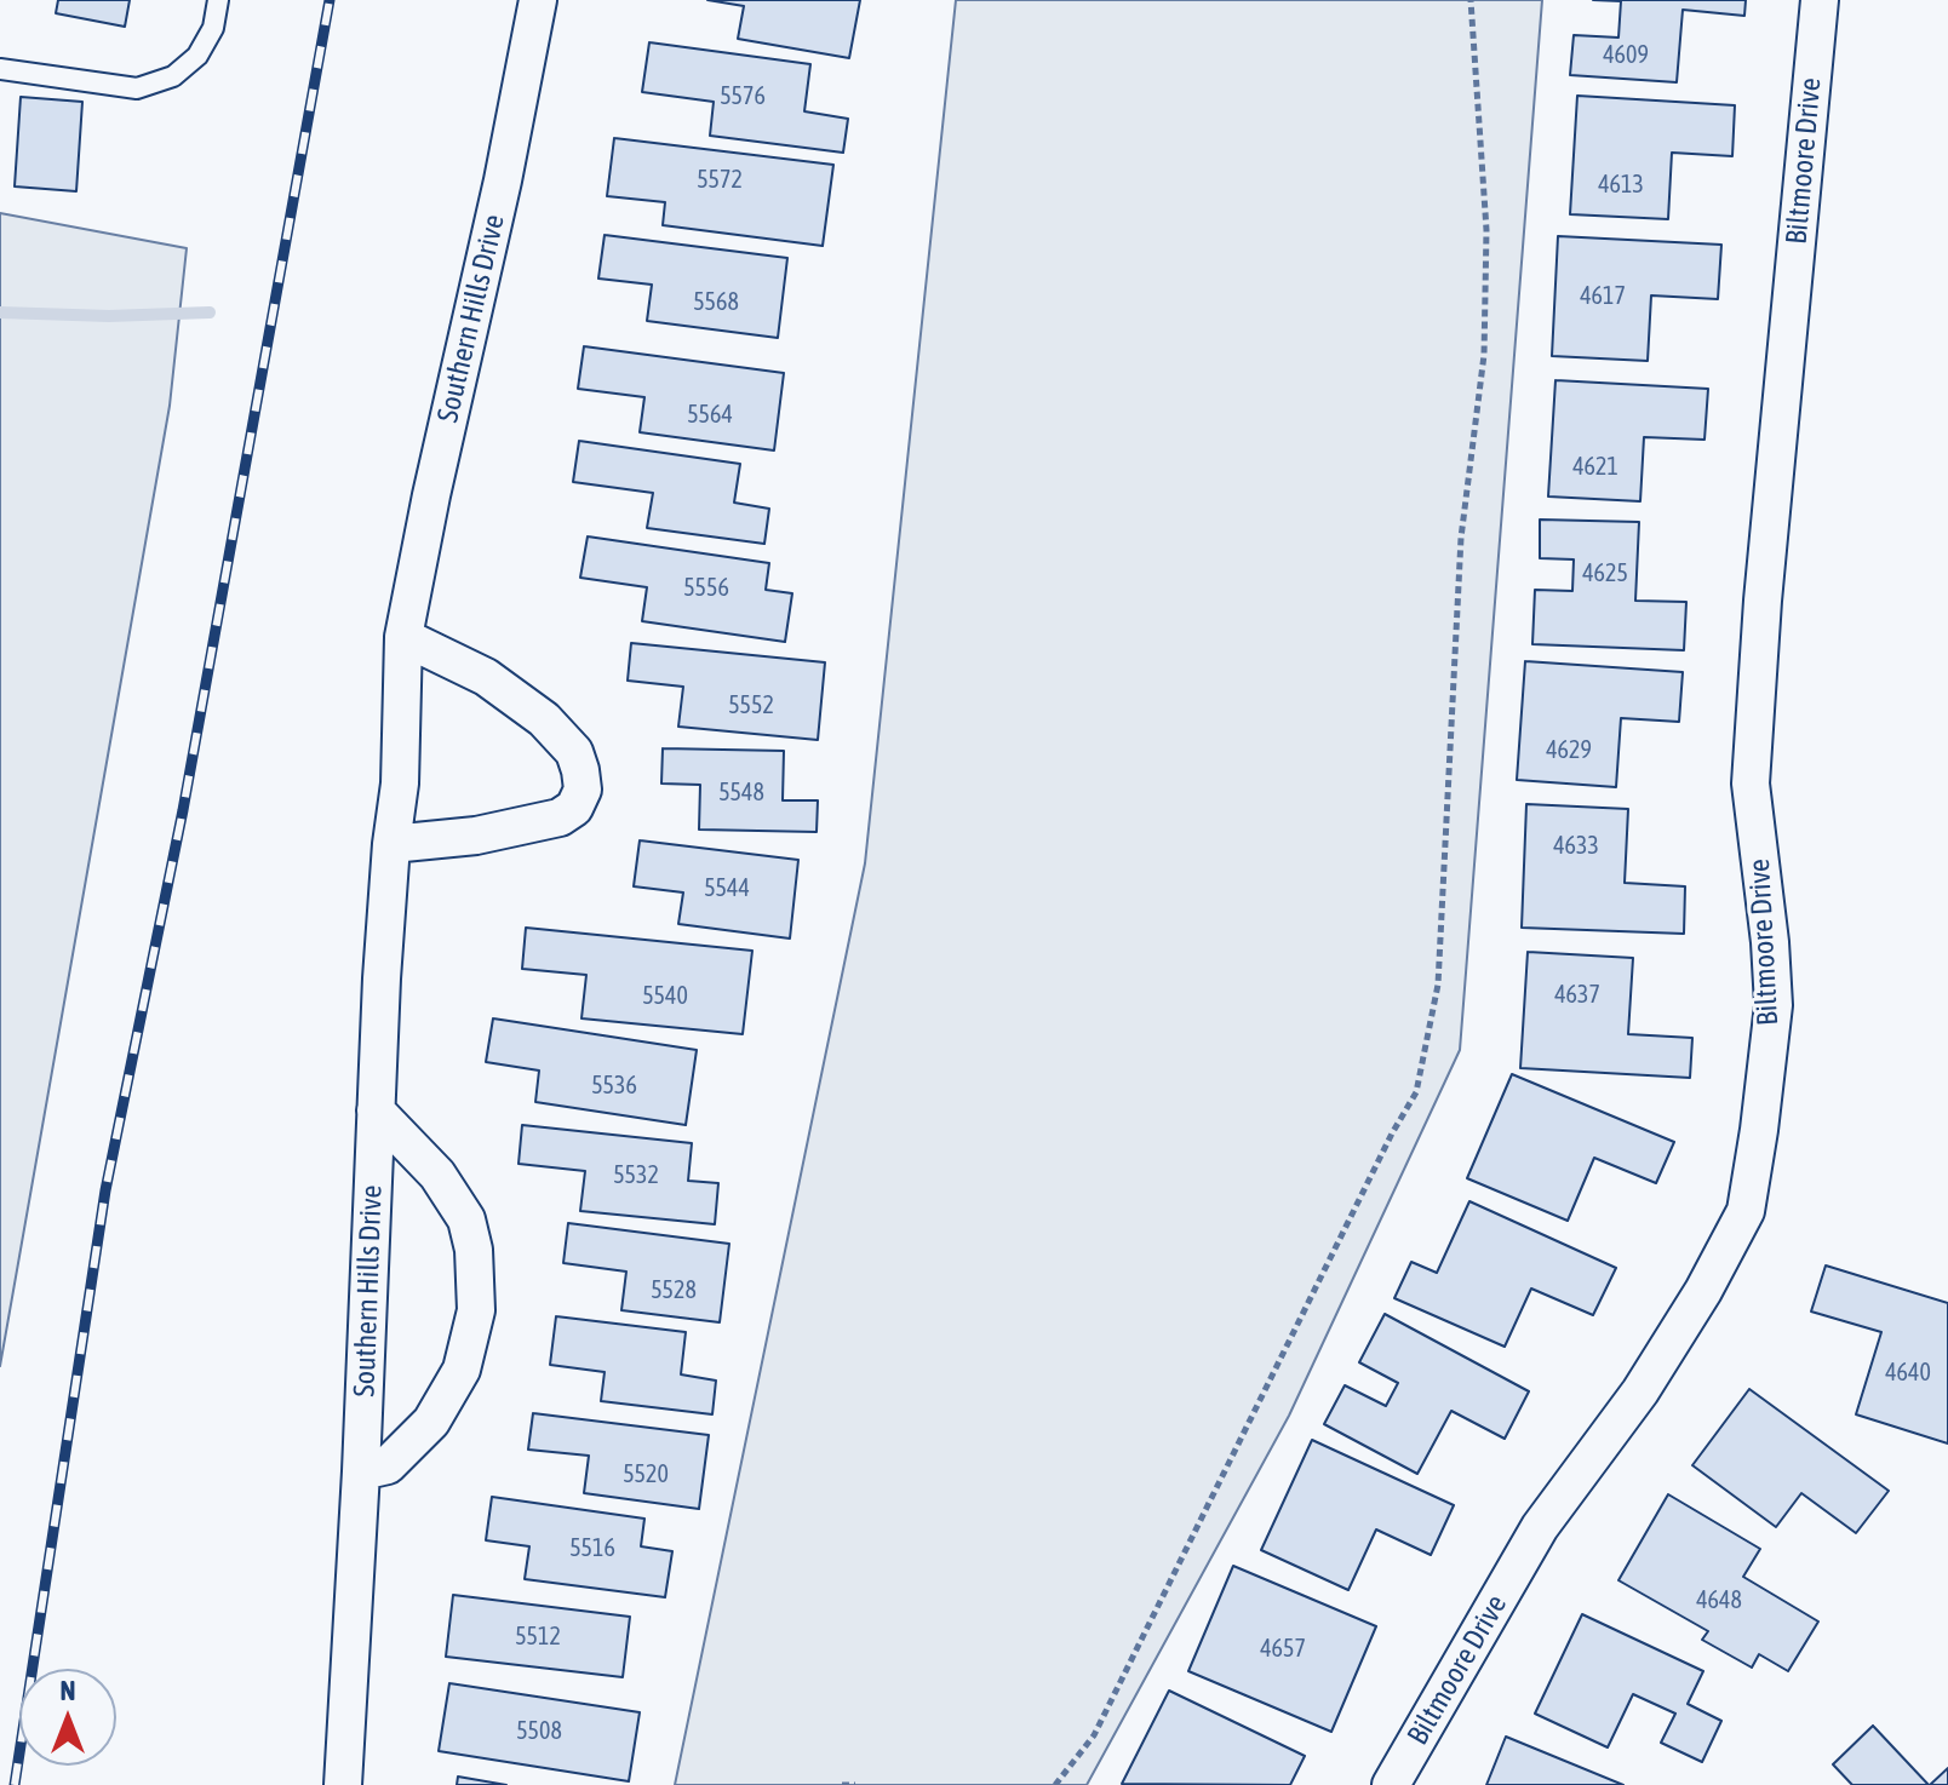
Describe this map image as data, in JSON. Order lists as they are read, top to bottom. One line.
{"streets":{"street":["Biltmoore Drive","Southern Hills Drive"]},"house_numbers":["4609","5576","5572","4613","4617","5568","5564","4621","4625","5556","5552","4629","5548","4633","5544","4637","5540","5536","5532","5528","4640","5520","5516","4648","5512","4657","5508"],"north":"top"}
